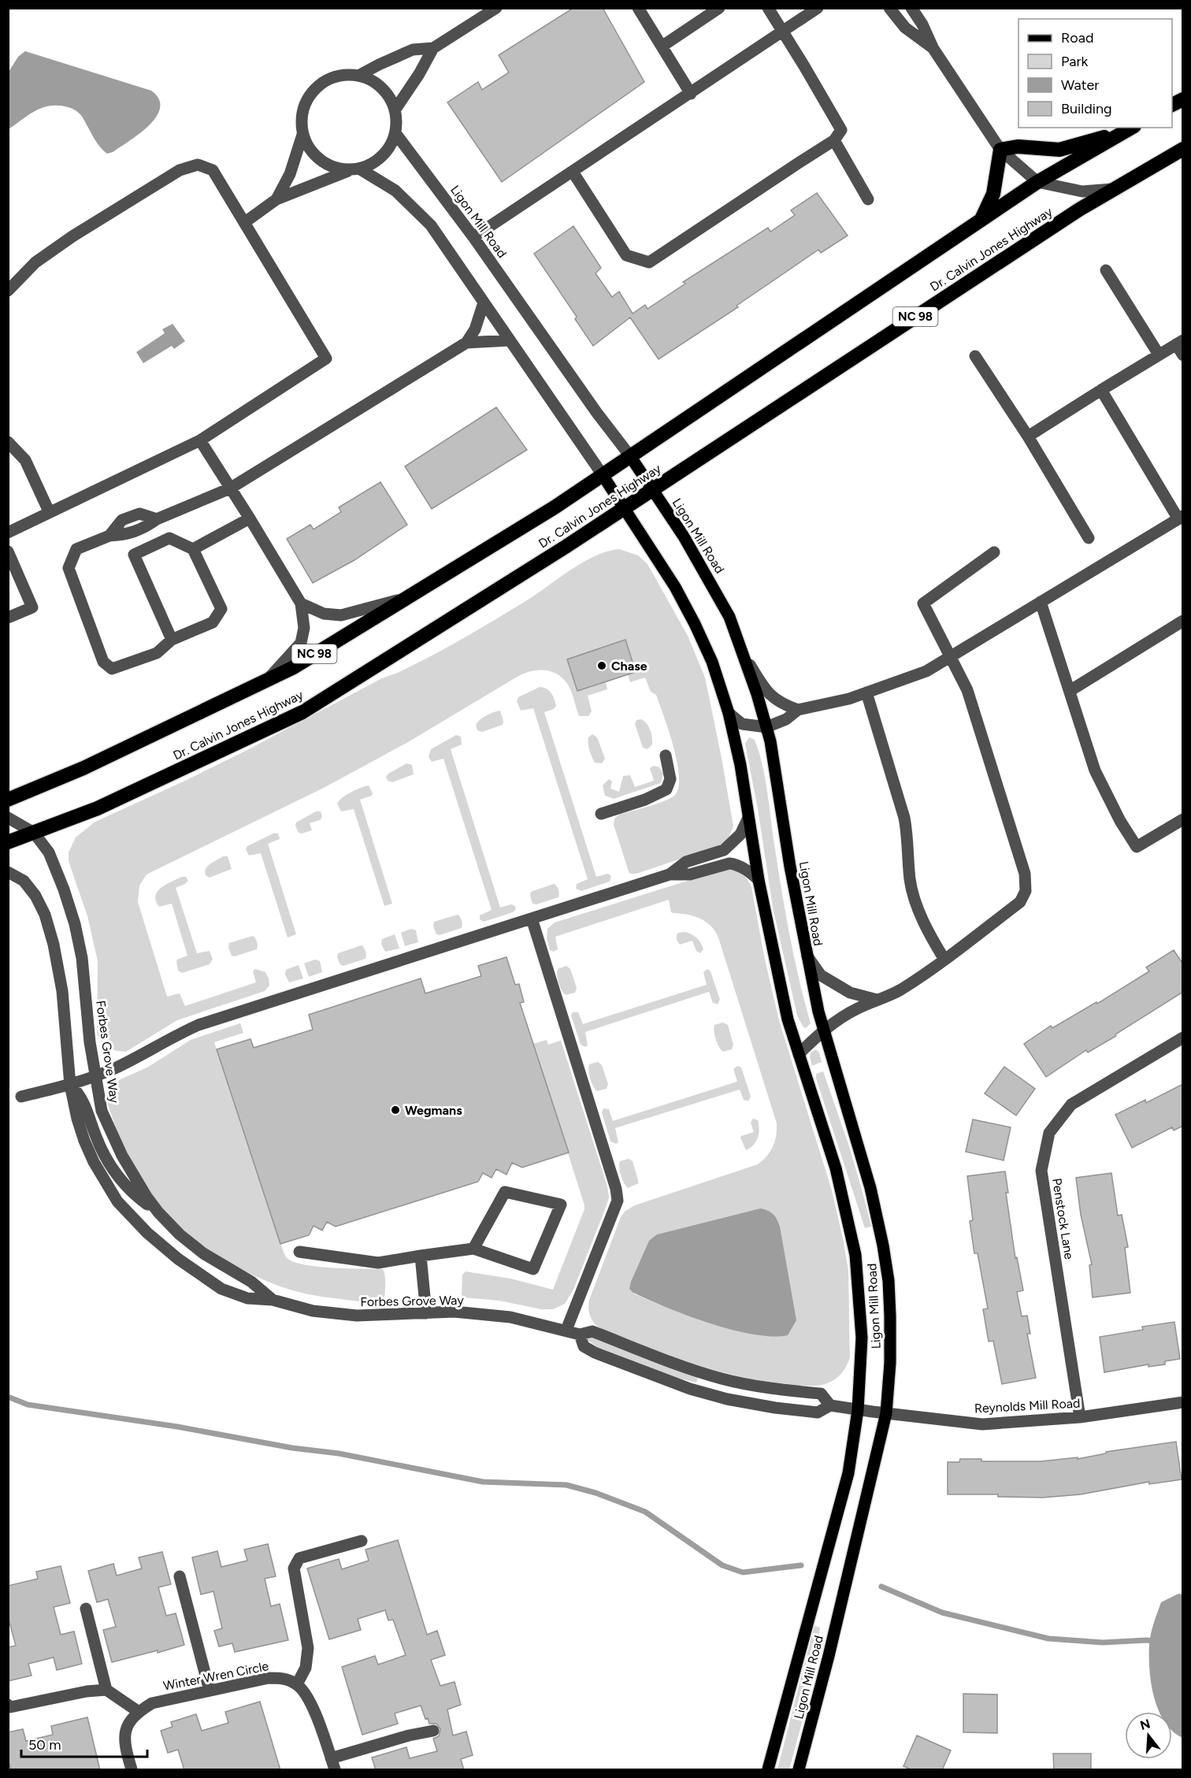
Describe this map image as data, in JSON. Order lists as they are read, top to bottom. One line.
{"streets":{"highway":["Dr. Calvin Jones Highway","NC 98"],"main road":["Ligon Mill Road"],"street":["Forbes Grove Way","Penstock Lane","Reynolds Mill Road","Winter Wren Circle"]},"crossings":[["Ligon Mill Road","Dr. Calvin Jones Highway"],["Ligon Mill Road","Forbes Grove Way"],["Ligon Mill Road","Reynolds Mill Road"],["Dr. Calvin Jones Highway","Forbes Grove Way"],["Forbes Grove Way","Reynolds Mill Road"],["Penstock Lane","Reynolds Mill Road"]],"places":["Chase","Wegmans"],"legend":["Road","Park","Water","Building"],"scale_bar":"50 m","north":"top"}
